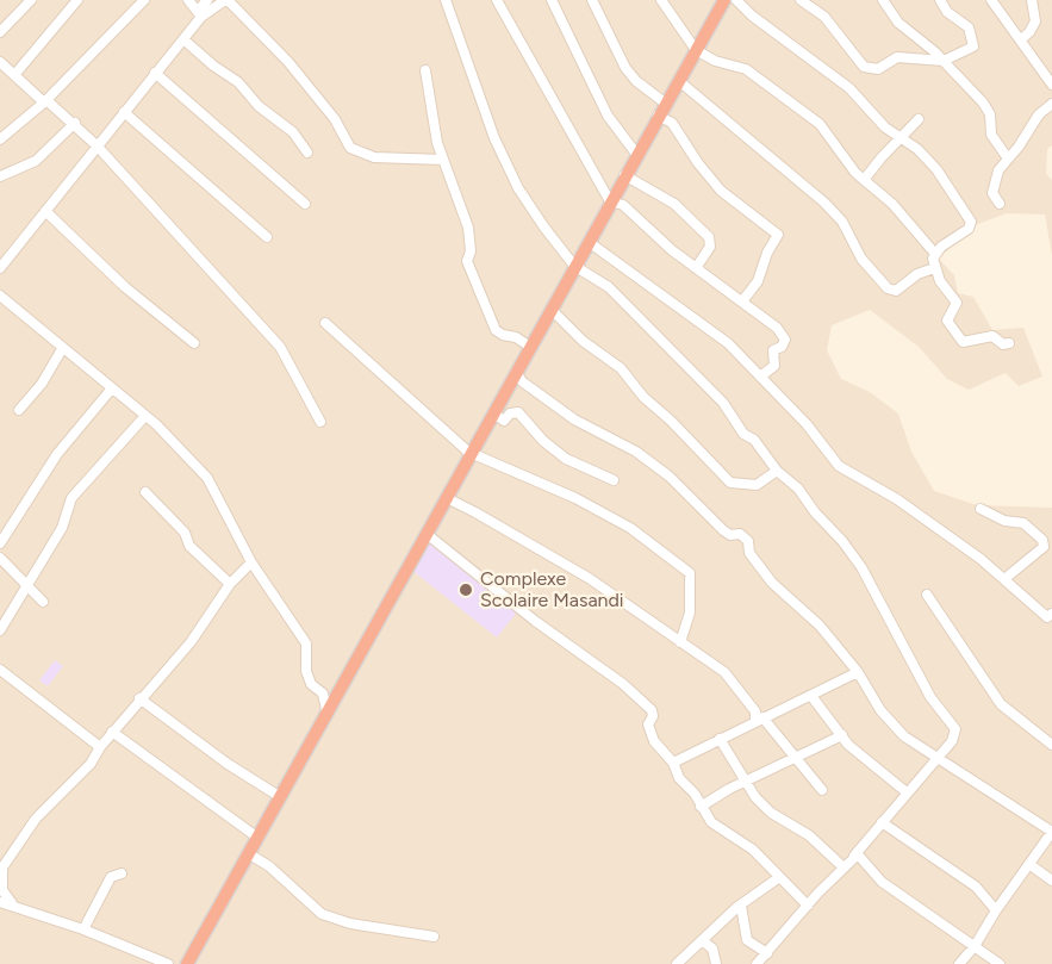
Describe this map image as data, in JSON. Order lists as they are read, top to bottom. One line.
{"places":["Complexe Scolaire Masandi"]}
